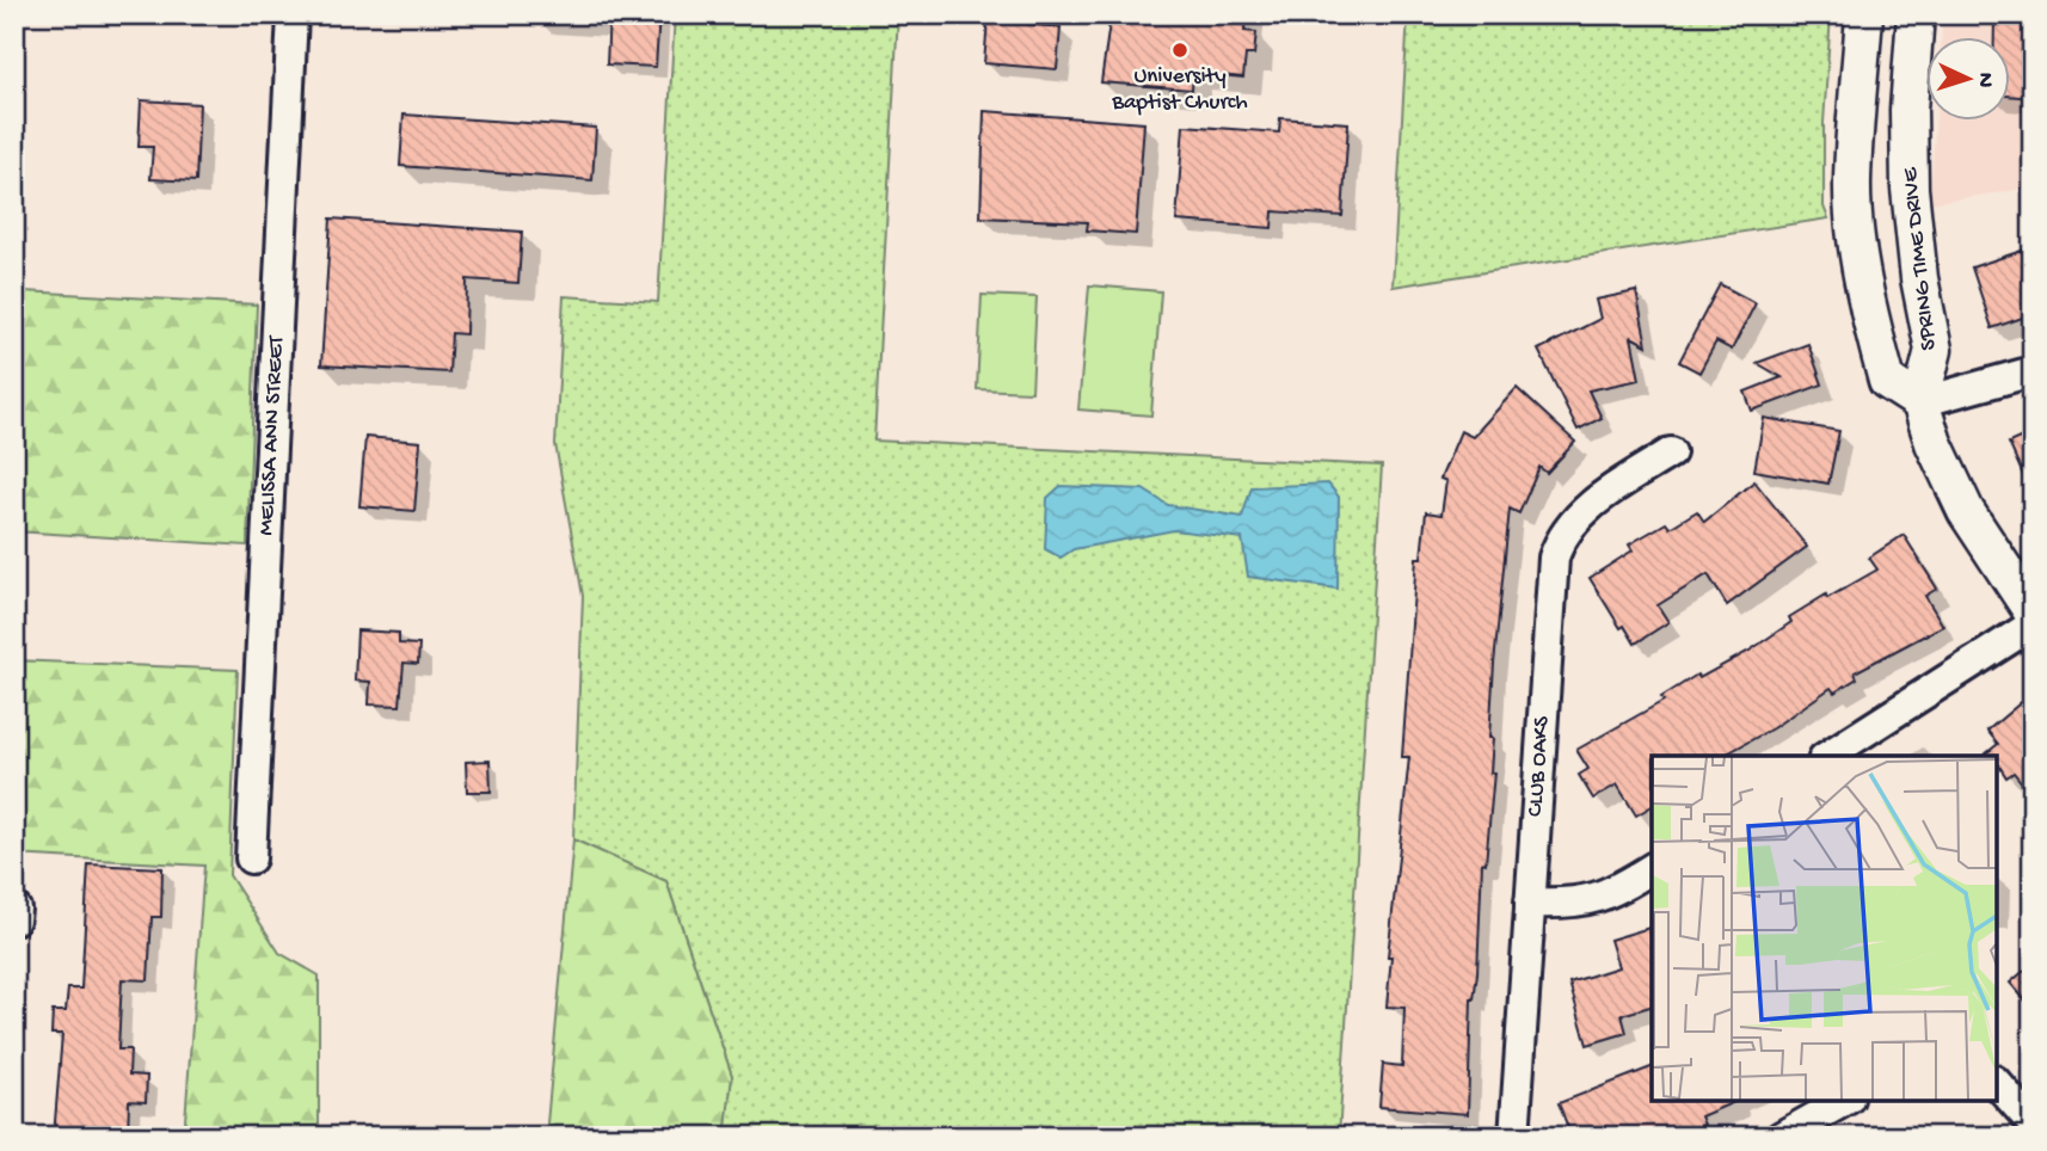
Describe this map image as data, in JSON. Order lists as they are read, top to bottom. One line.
{"streets":{"street":["SPRING TIME DRIVE","MELISSA ANN STREET","CLUB OAKS"]},"places":["University Baptist Church"],"north":"right"}
